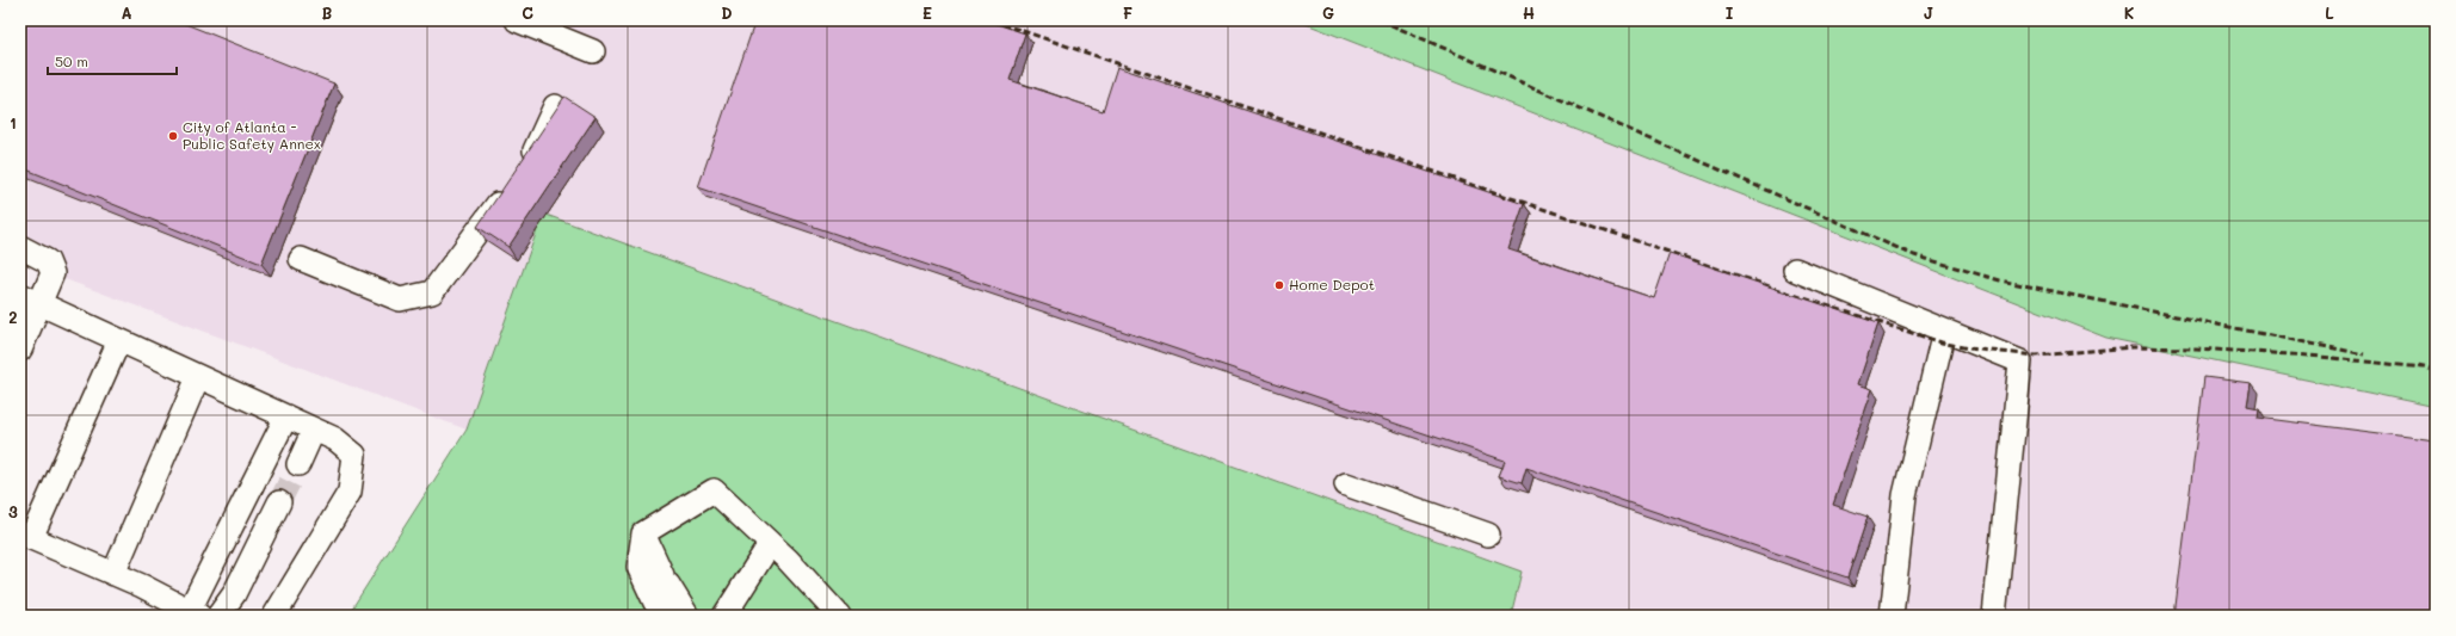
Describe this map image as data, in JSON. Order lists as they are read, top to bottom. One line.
{"places":["City of Atlanta - Public Safety Annex","Home Depot"],"scale_bar":"50 m","grid":{"columns":["A","B","C","D","E","F","G","H","I","J","K","L"],"rows":["1","2","3"]}}
